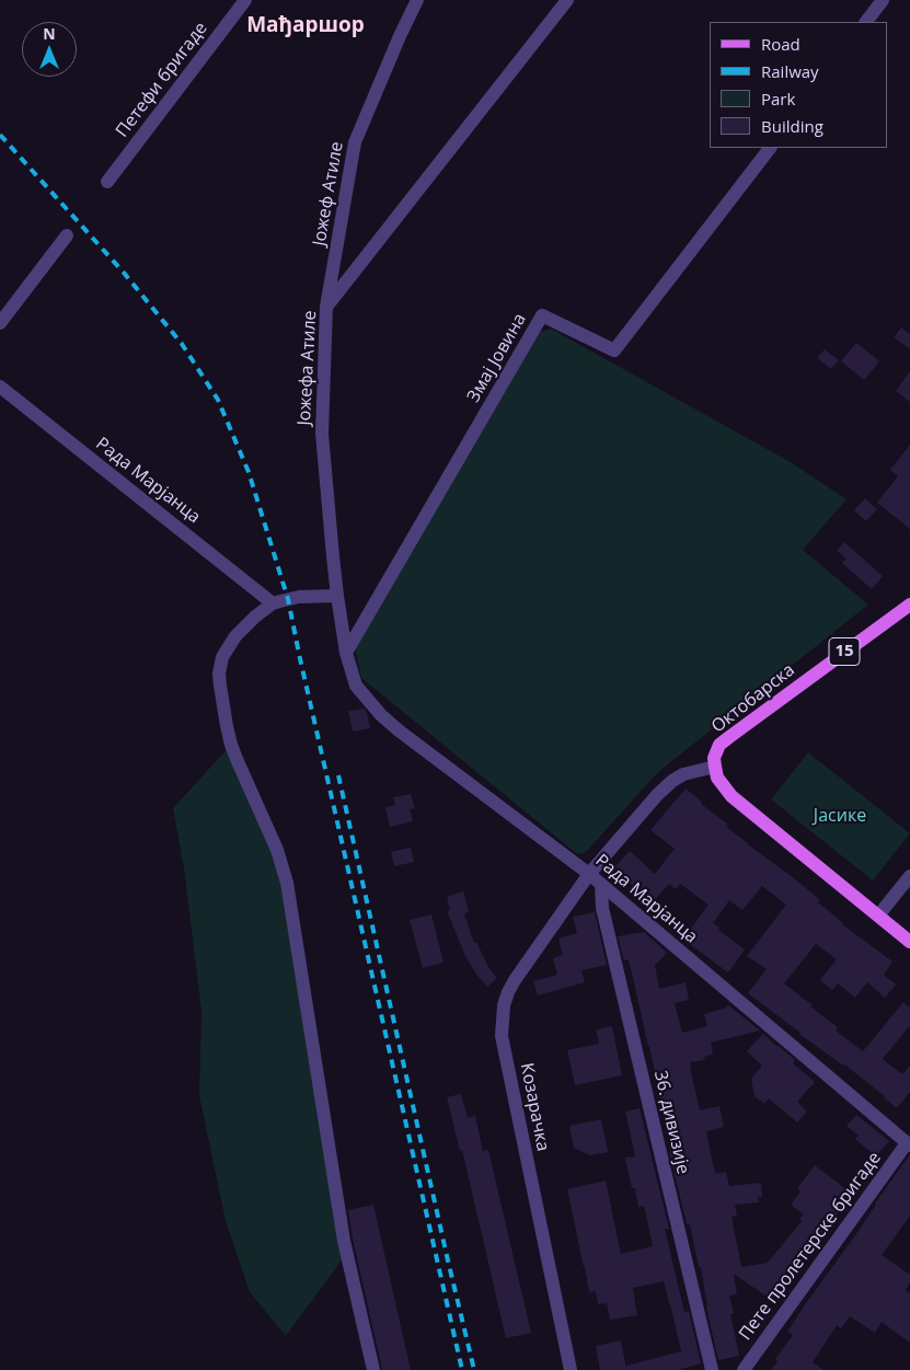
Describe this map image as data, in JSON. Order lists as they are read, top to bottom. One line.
{"streets":{"main road":["15","Октобарска"],"street":["Петефи бригаде","Јожеф Атиле","Змај Јовина","Јожефа Атиле","Рада Марјанца","Козарачка","36. дивизије","Пете пролетерске бригаде"]},"crossings":[["Јожеф Атиле","Јожефа Атиле"],["Змај Јовина","Јожефа Атиле"],["Јожефа Атиле","Рада Марјанца"],["Рада Марјанца","Козарачка"],["Рада Марјанца","36. дивизије"],["Рада Марјанца","Пете пролетерске бригаде"]],"districts":["Мађаршор"],"parks":["Јасике"],"legend":["Road","Railway","Park","Building"],"north":"top"}
